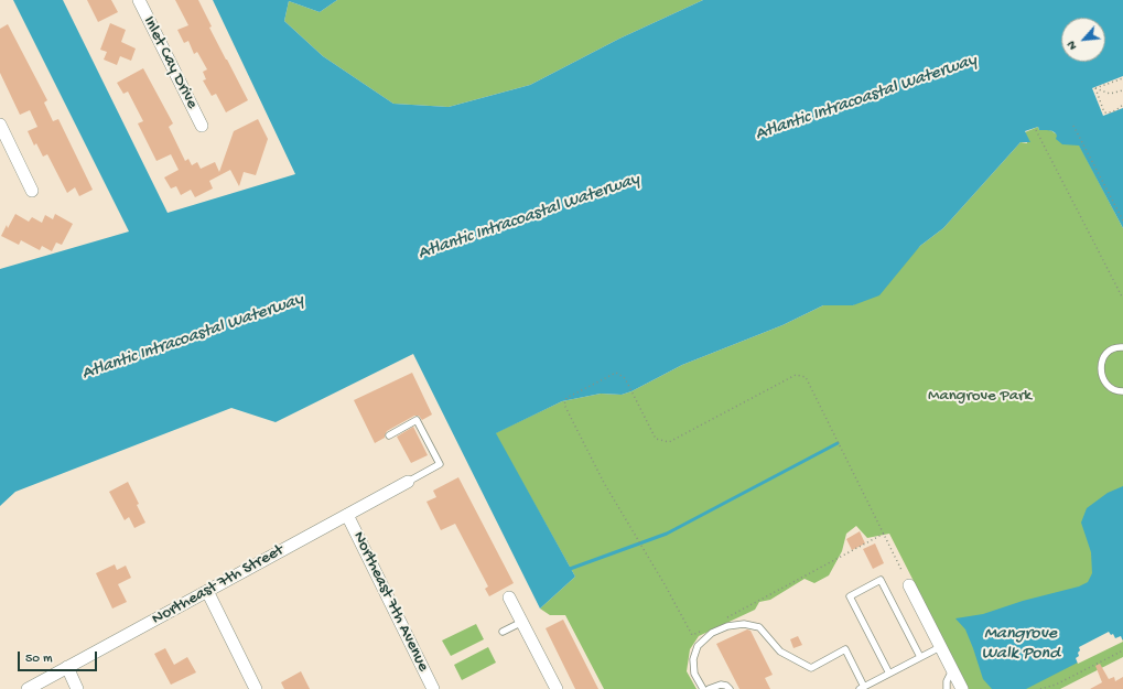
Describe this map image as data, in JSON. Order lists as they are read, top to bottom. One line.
{"streets":{"street":["Inlet Cay Drive","Northeast 7th Street","Northeast 7th Avenue"]},"crossings":[["Northeast 7th Street","Northeast 7th Avenue"]],"water":["Atlantic Intracoastal Waterway","Mangrove Walk Pond"],"parks":["Mangrove Park"],"scale_bar":"50 m","north":"bottom left"}
